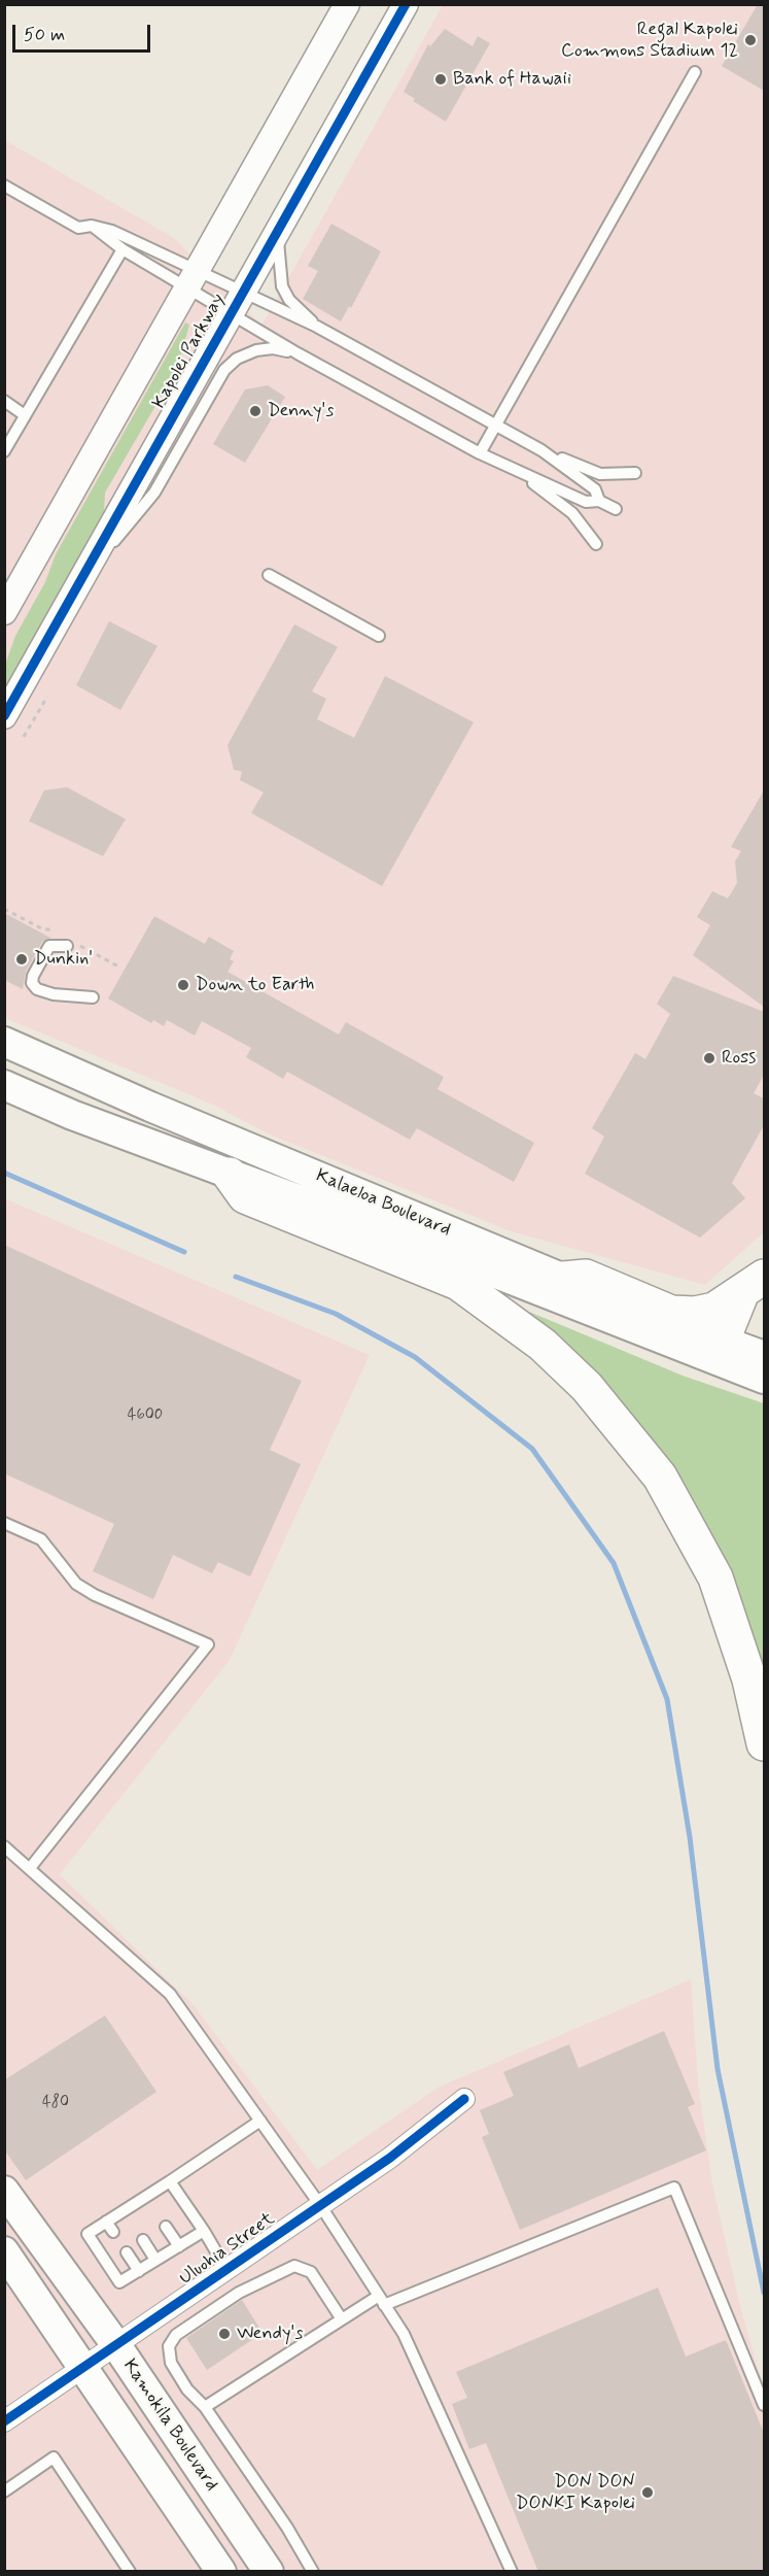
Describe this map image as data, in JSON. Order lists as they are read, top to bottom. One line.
{"streets":{"main road":["Kalaeloa Boulevard","Kamokila Boulevard"],"street":["Kapolei Parkway","Uluohia Street"]},"crossings":[["Uluohia Street","Kamokila Boulevard"]],"places":["Regal Kapolei Commons Stadium 12","Bank of Hawaii","Denny's","Dunkin'","Down to Earth","Ross","Wendy's","DON DON DONKI Kapolei"],"house_numbers":["4600","480"],"scale_bar":"50 m"}
